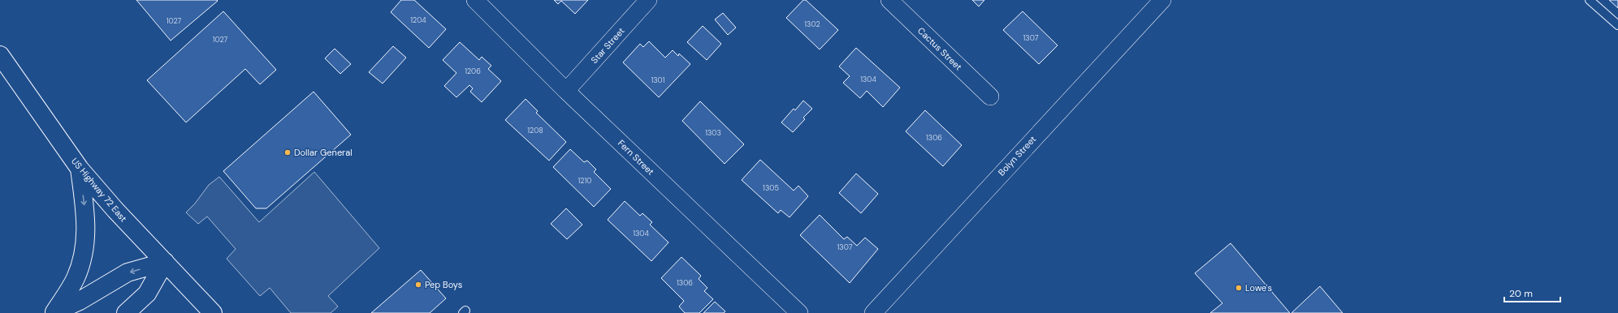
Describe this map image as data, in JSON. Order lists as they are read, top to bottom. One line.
{"streets":{"highway":["US Highway 72 East"],"street":["Star Street","Cactus Street","Bolyn Street","Fern Street"]},"crossings":[["Star Street","Fern Street"]],"places":["Dollar General","Pep Boys","Lowe's"],"house_numbers":["1204","1027","1302","1307","1027","1206","1304","1301","1208","1303","1306","1210","1305","1304","1307","1306"],"scale_bar":"20 m"}
